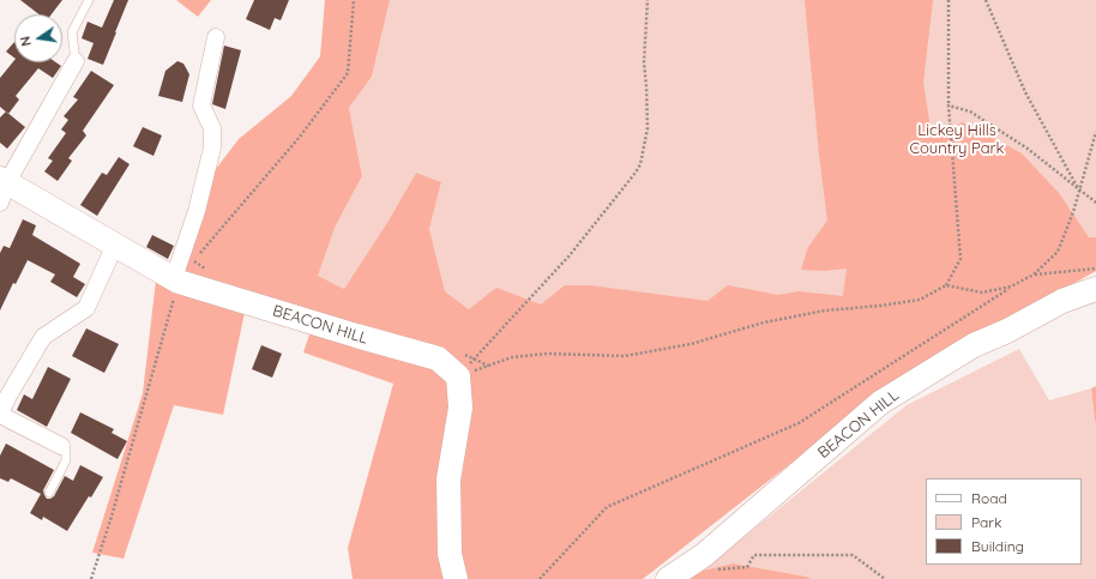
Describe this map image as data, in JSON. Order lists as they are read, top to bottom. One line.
{"streets":{"street":["BEACON HILL"]},"parks":["Lickey Hills Country Park"],"legend":["Road","Park","Building"],"north":"left"}
